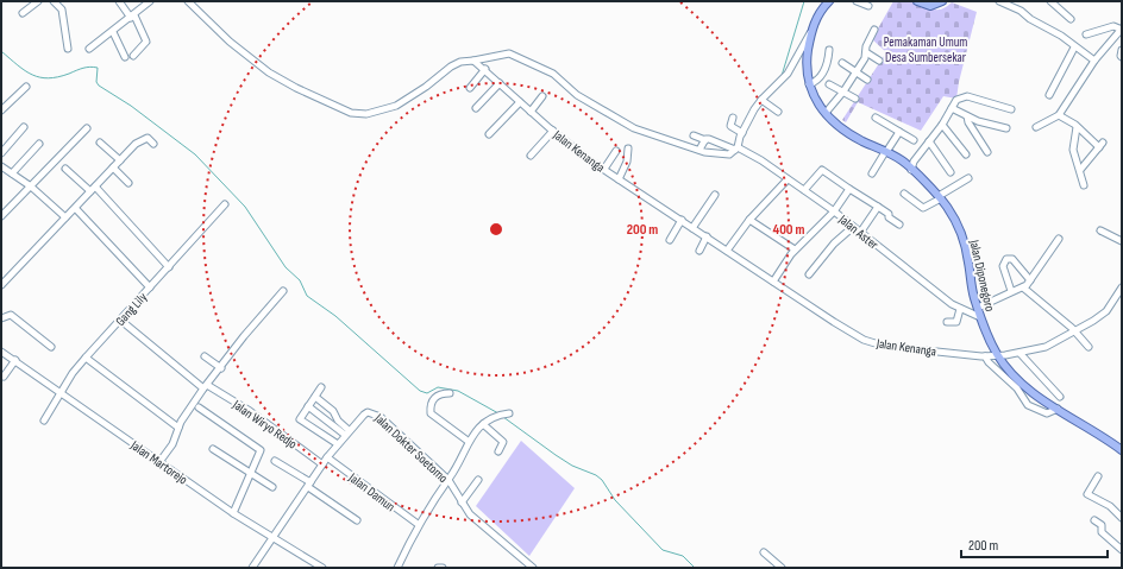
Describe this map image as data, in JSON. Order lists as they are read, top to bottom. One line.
{"streets":{"main road":["Jalan Diponegoro"],"street":["Jalan Kenanga","Jalan Aster","Gang Lily","Jalan Wiryo Redjo","Jalan Dokter Soetomo","Jalan Martorejo","Jalan Damun"]},"crossings":[["Jalan Kenanga","Jalan Diponegoro"],["Jalan Aster","Jalan Diponegoro"],["Gang Lily","Jalan Wiryo Redjo"],["Gang Lily","Jalan Martorejo"]],"parks":["Pemakaman Umum Desa Sumbersekar"],"scale_bar":"200 m","rings":["200 m","400 m"]}
